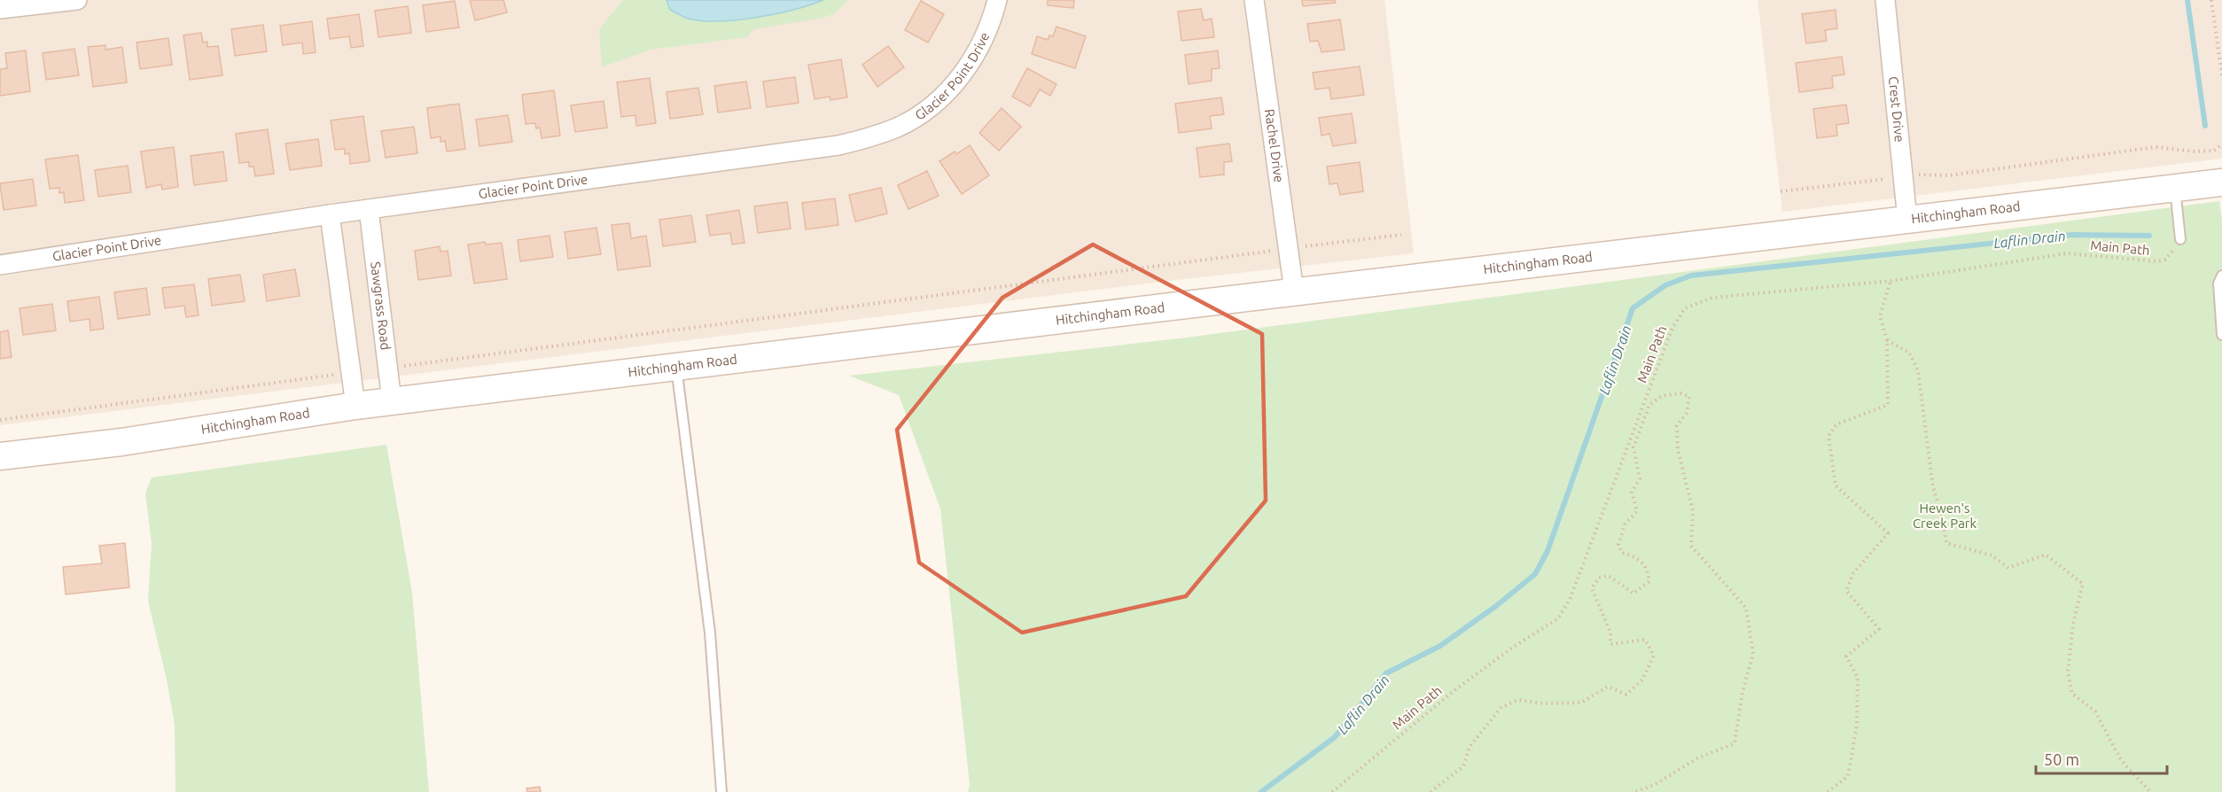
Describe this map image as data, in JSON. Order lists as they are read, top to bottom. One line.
{"streets":{"street":["Glacier Point Drive","Crest Drive","Rachel Drive","Hitchingham Road","Sawgrass Road"],"path":["Main Path"]},"crossings":[["Glacier Point Drive","Sawgrass Road"],["Crest Drive","Hitchingham Road"],["Rachel Drive","Hitchingham Road"],["Hitchingham Road","Sawgrass Road"]],"water":["Laflin Drain"],"parks":["Hewen's Creek Park"],"scale_bar":"50 m"}
